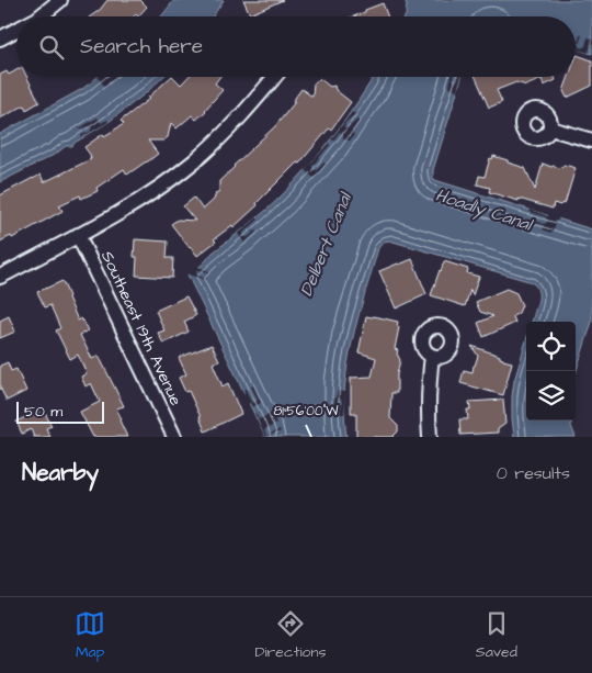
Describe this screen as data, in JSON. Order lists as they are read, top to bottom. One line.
{"streets":{"street":["Southeast 19th Avenue"]},"water":["Hoadly Canal","Delbert Canal"],"scale_bar":"50 m","page":{"search":"Search here","scale":"50 m","heading":["Nearby","0 results"],"nav":["Map","Directions","Saved"]},"coordinates":["81°56'00\"W"]}
